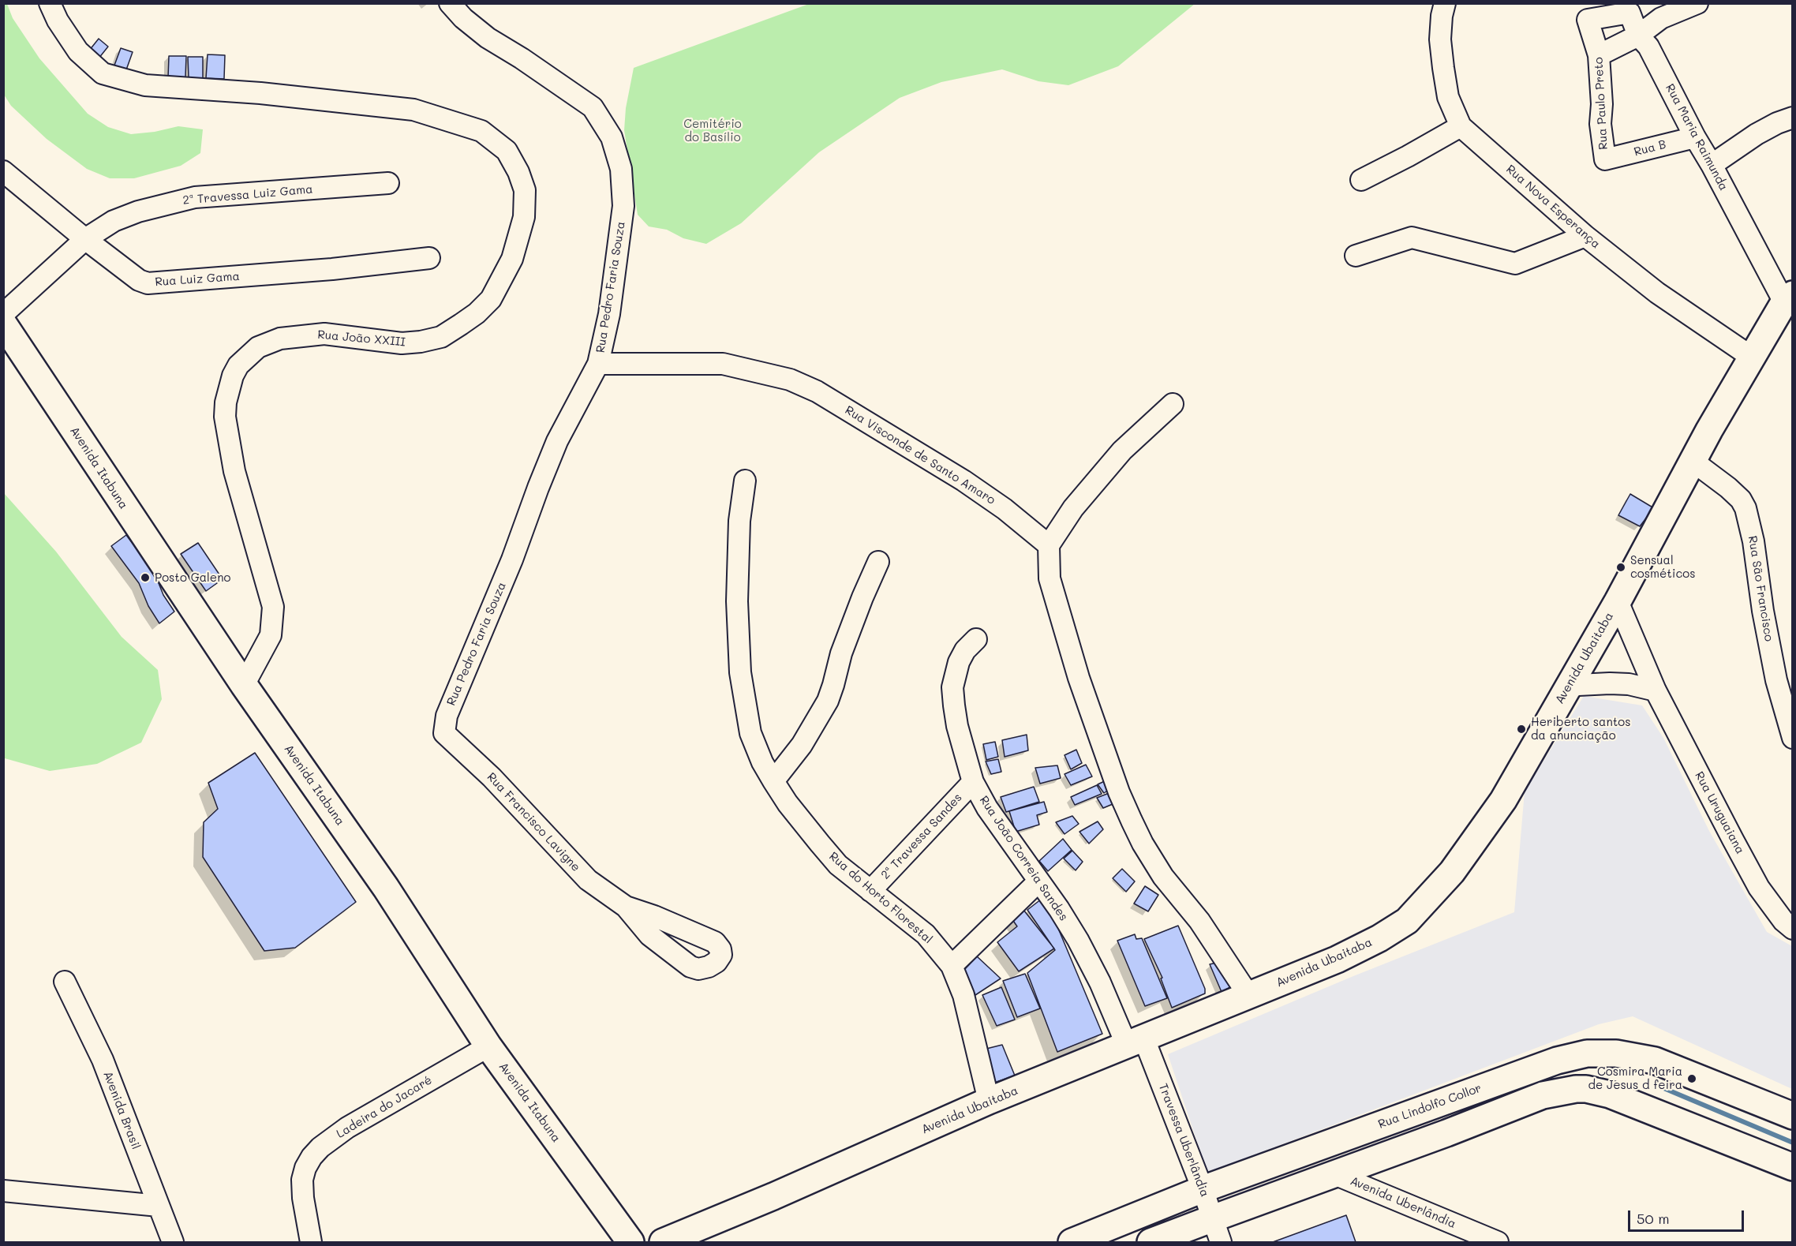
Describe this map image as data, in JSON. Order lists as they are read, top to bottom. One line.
{"streets":{"main road":["Avenida Itabuna","Avenida Ubaitaba","Rua Lindolfo Collor"],"street":["Rua Paulo Preto","Rua Maria Raimunda","Rua B","2ª Travessa Luiz Gama","Rua Nova Esperança","Rua Luiz Gama","Rua Pedro Faria Souza","Rua João XXIII","Rua Visconde de Santo Amaro","Rua São Francisco","Rua Uruguaiana","Rua Francisco Lavigne","2ª Travessa Sandes","Rua João Correia Sandes","Rua do Horto Florestal","Ladeira do Jacaré","Avenida Brasil","Travessa Uberlândia","Avenida Uberlândia"]},"crossings":[["Rua Paulo Preto","Rua Maria Raimunda"],["Rua Paulo Preto","Rua B"],["Rua Maria Raimunda","Rua B"],["Rua Maria Raimunda","Avenida Ubaitaba"],["2ª Travessa Luiz Gama","Rua Luiz Gama"],["Rua Nova Esperança","Avenida Ubaitaba"],["Rua Pedro Faria Souza","Rua Visconde de Santo Amaro"],["Rua Pedro Faria Souza","Rua Francisco Lavigne"],["Rua João XXIII","Avenida Itabuna"],["Avenida Itabuna","Ladeira do Jacaré"],["Rua São Francisco","Avenida Ubaitaba"],["Avenida Ubaitaba","Rua Uruguaiana"],["Avenida Ubaitaba","Rua João Correia Sandes"],["Avenida Ubaitaba","Rua do Horto Florestal"],["Avenida Ubaitaba","Travessa Uberlândia"],["2ª Travessa Sandes","Rua João Correia Sandes"],["2ª Travessa Sandes","Rua do Horto Florestal"],["Rua João Correia Sandes","Travessa Uberlândia"],["Rua Lindolfo Collor","Travessa Uberlândia"]],"parks":["Cemitério do Basílio"],"places":["Sensual cosméticos","Posto Galeno","Heriberto santos da anunciação","Cosmira Maria de Jesus d feira"],"scale_bar":"50 m"}
